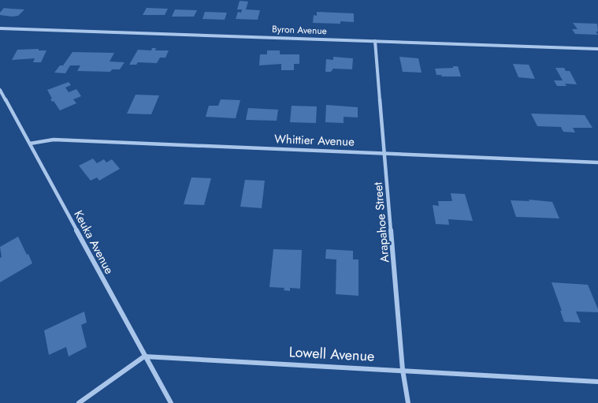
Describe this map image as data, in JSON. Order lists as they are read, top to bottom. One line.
{"streets":{"street":["Byron Avenue","Whittier Avenue","Arapahoe Street","Keuka Avenue","Lowell Avenue"]},"crossings":[["Byron Avenue","Arapahoe Street"],["Whittier Avenue","Arapahoe Street"],["Whittier Avenue","Keuka Avenue"],["Arapahoe Street","Lowell Avenue"],["Keuka Avenue","Lowell Avenue"]]}
